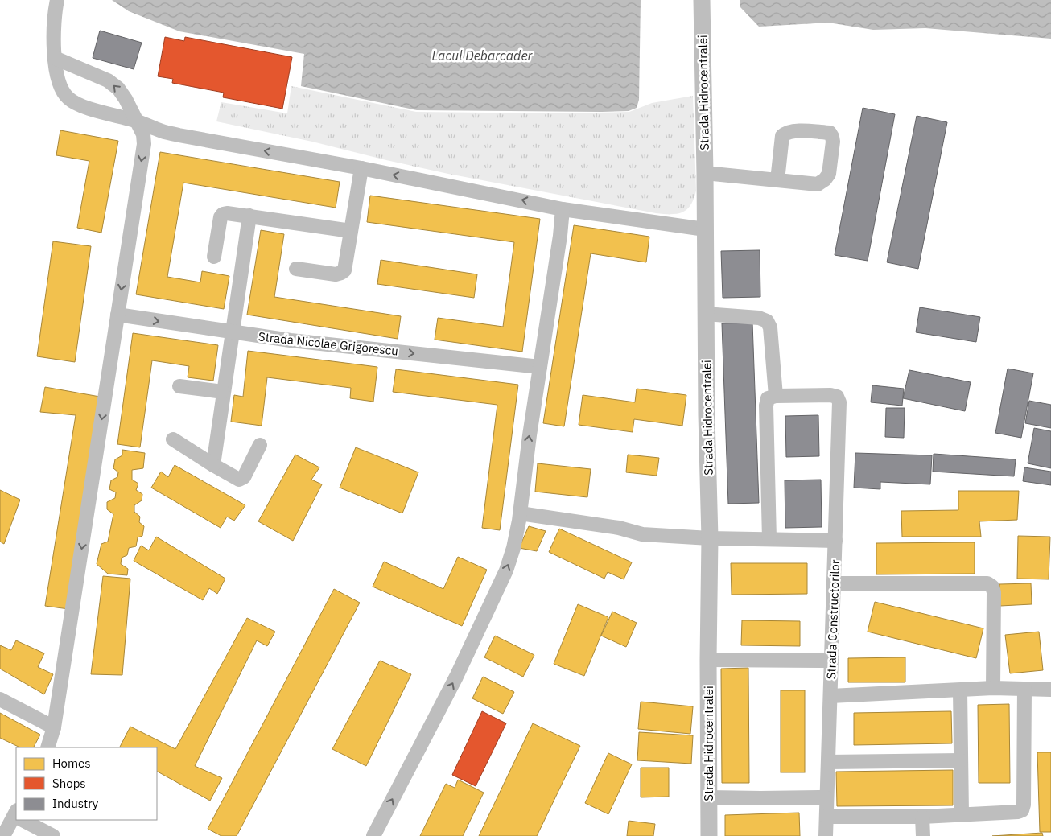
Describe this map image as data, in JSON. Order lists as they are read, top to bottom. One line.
{"streets":{"street":["Strada Hidrocentralei","Strada Nicolae Grigorescu","Strada Constructorilor"]},"water":["Lacul Debarcader"],"legend":["Homes","Shops","Industry"]}
